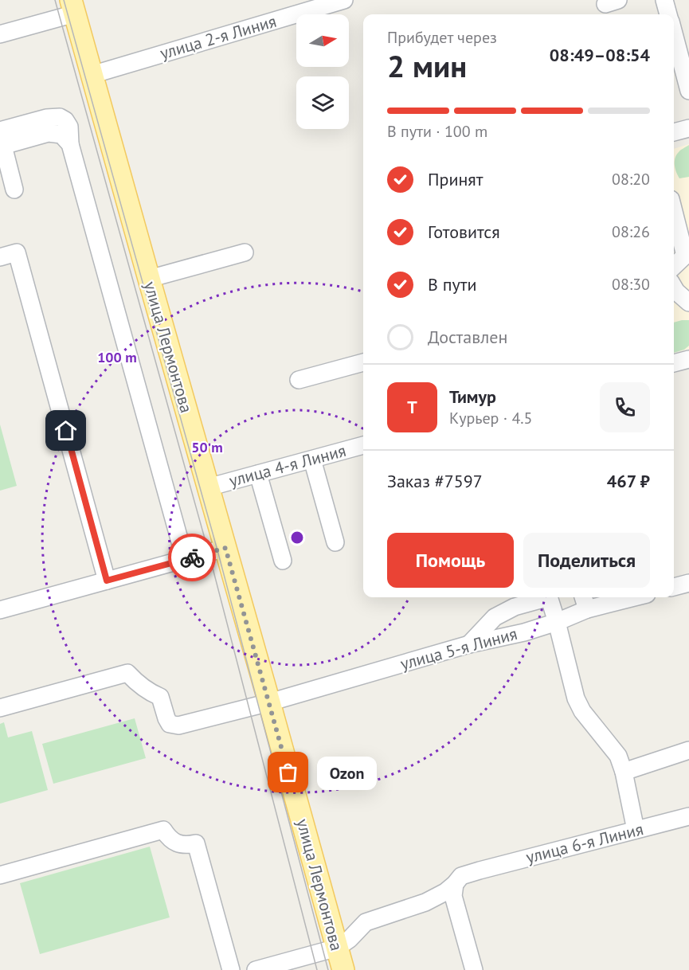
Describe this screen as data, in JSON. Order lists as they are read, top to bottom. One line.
{"streets":{"main road":["улица Лермонтова"],"street":["улица 2-я Линия","улица 4-я Линия","улица 5-я Линия","улица 6-я Линия"]},"crossings":[["улица 2-я Линия","улица Лермонтова"],["улица Лермонтова","улица 4-я Линия"],["улица Лермонтова","улица 5-я Линия"],["улица Лермонтова","улица 6-я Линия"]],"places":["Ozon"],"north":"right","page":{"heading":["2 мин","Прибудет через","08:49–08:54"],"panel":["Тимур","Курьер · 4.5","Заказ #7597","467 ₽"],"bar":"В пути · 100 m","list":[["Принят","08:20"],["Готовится","08:26"],["В пути","08:30"],"Доставлен"],"round":"Т","buttons":["Помощь","Поделиться"],"bubble":"Ozon"},"rings":["100 m","50 m"]}
